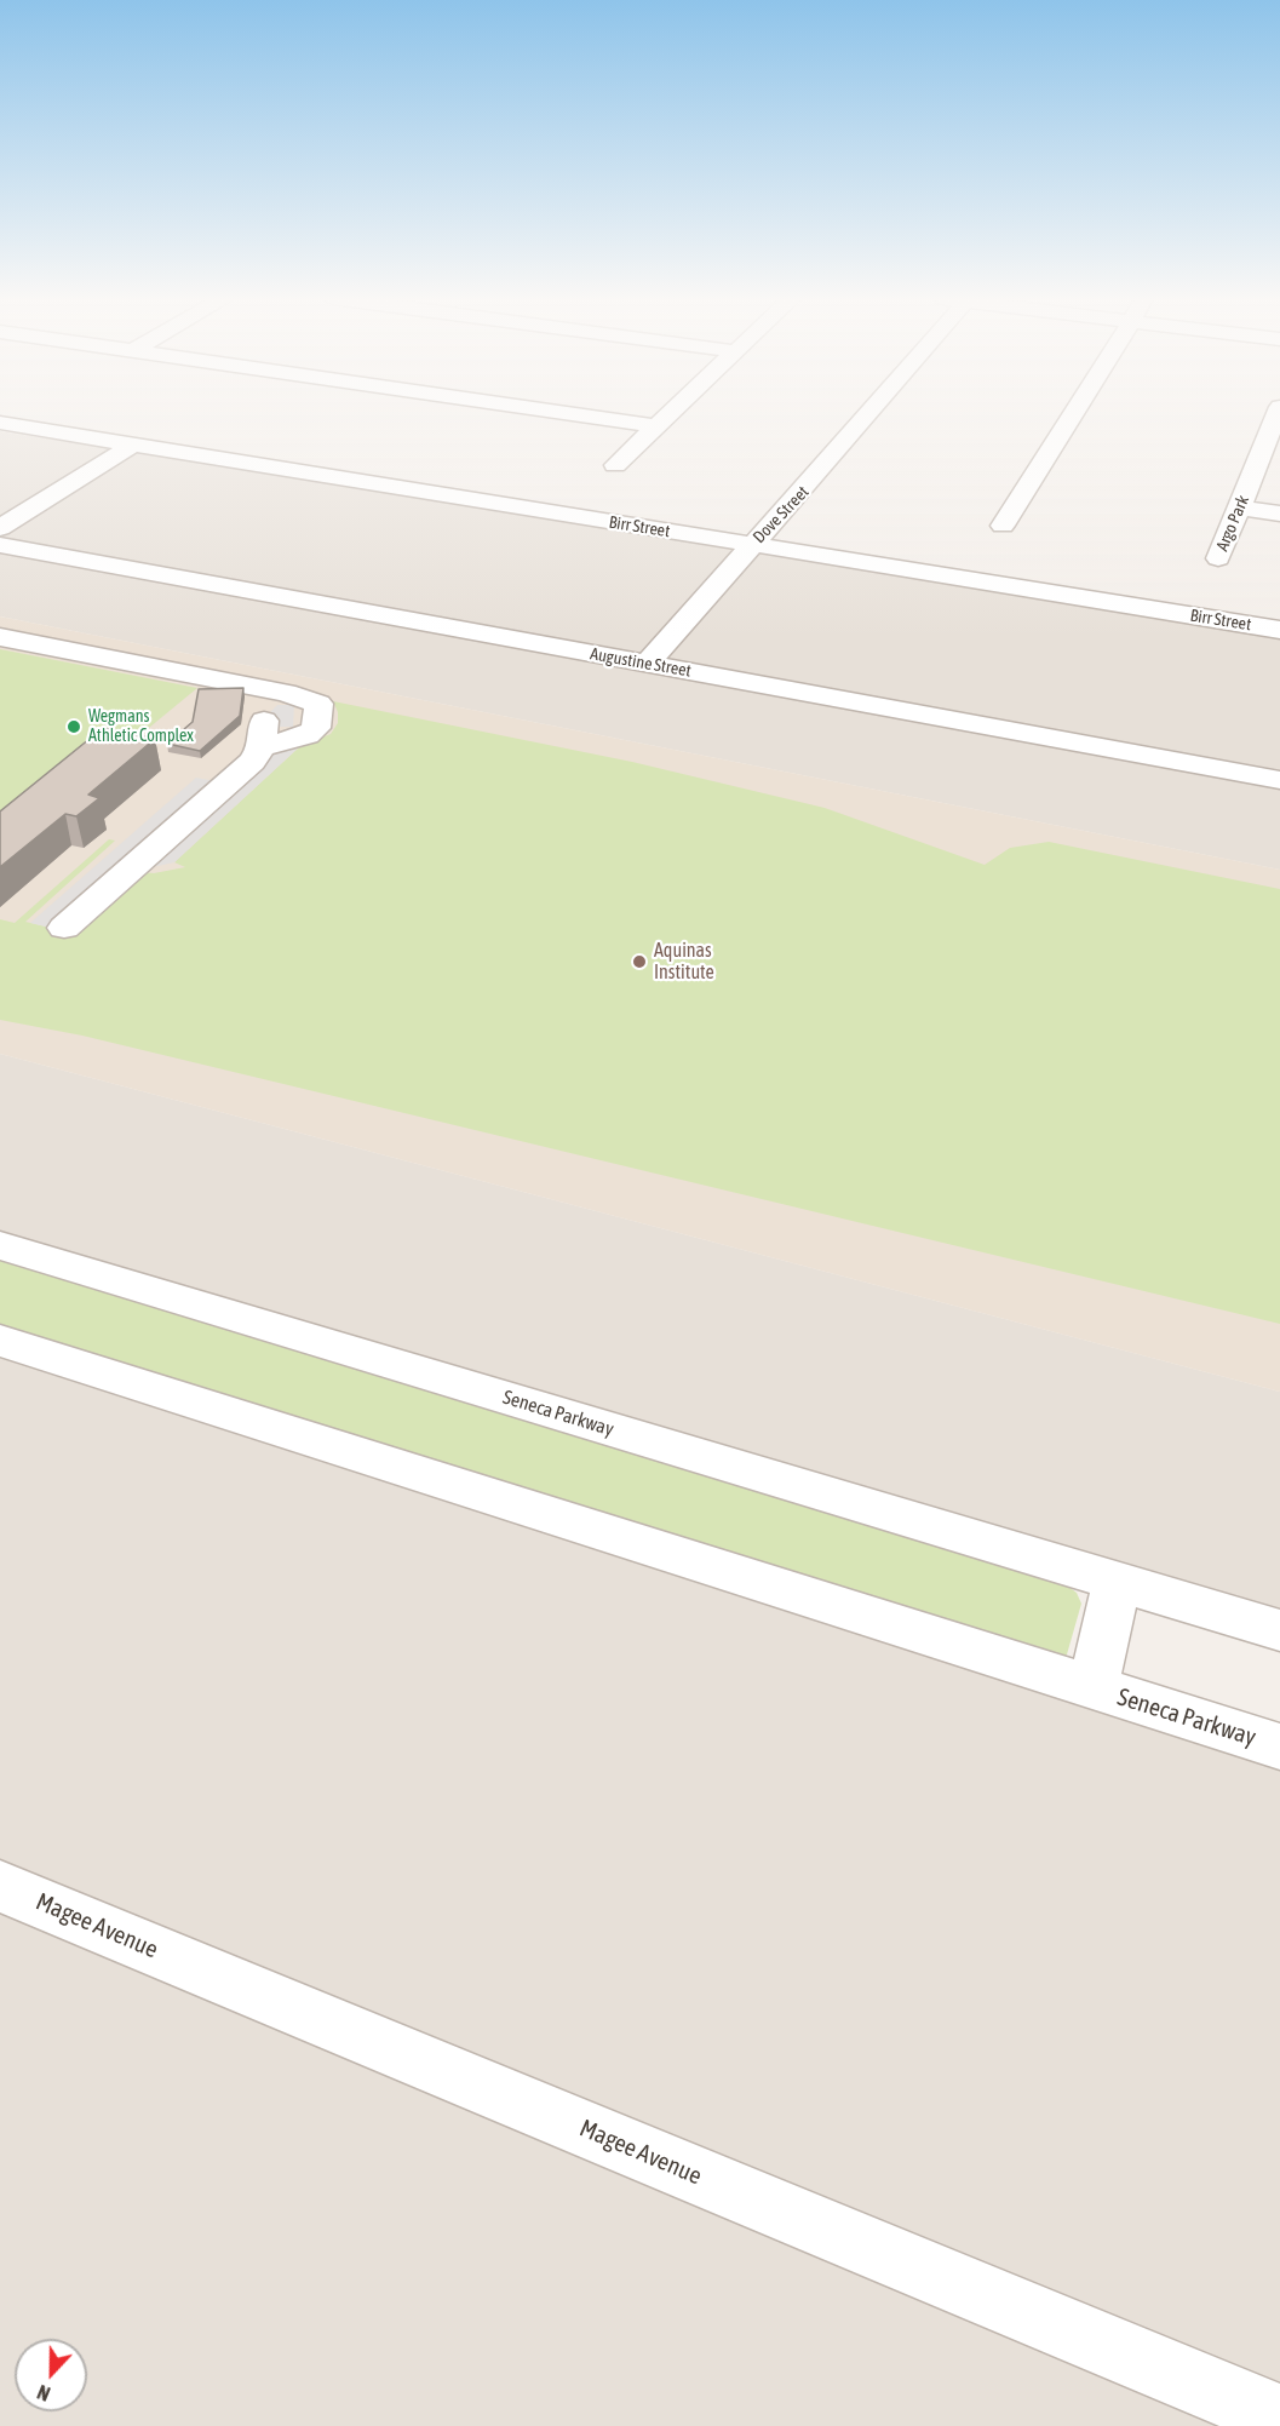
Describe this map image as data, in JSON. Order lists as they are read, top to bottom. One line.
{"streets":{"street":["Dove Street","Argo Park","Birr Street","Augustine Street","Seneca Parkway","Magee Avenue"]},"crossings":[["Dove Street","Birr Street"],["Dove Street","Augustine Street"]],"places":["Wegmans Athletic Complex","Aquinas Institute"],"north":"bottom"}
